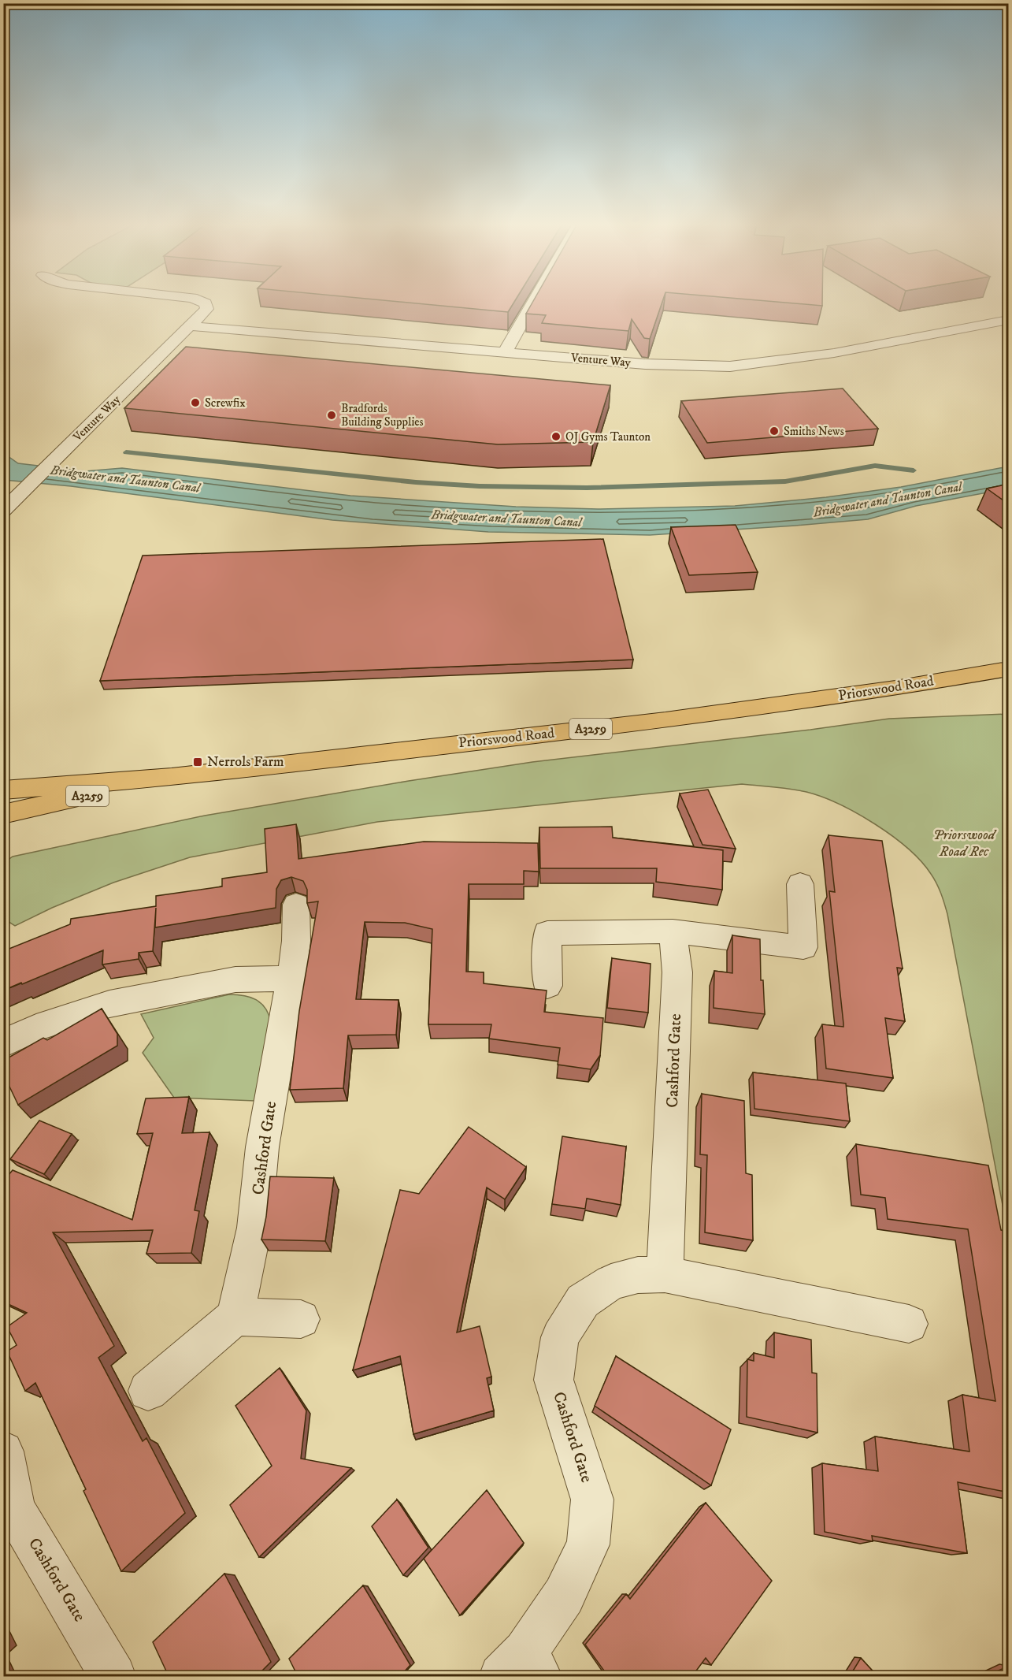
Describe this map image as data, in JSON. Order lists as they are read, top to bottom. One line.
{"streets":{"main road":["Priorswood Road","A3259"],"street":["Venture Way","Cashford Gate"]},"water":["Bridgwater and Taunton Canal"],"parks":["Priorswood Road Rec"],"places":{"other":["Screwfix","Bradfords Building Supplies","Smiths News","OJ Gyms Taunton"],"transit":["Nerrols Farm"]}}
